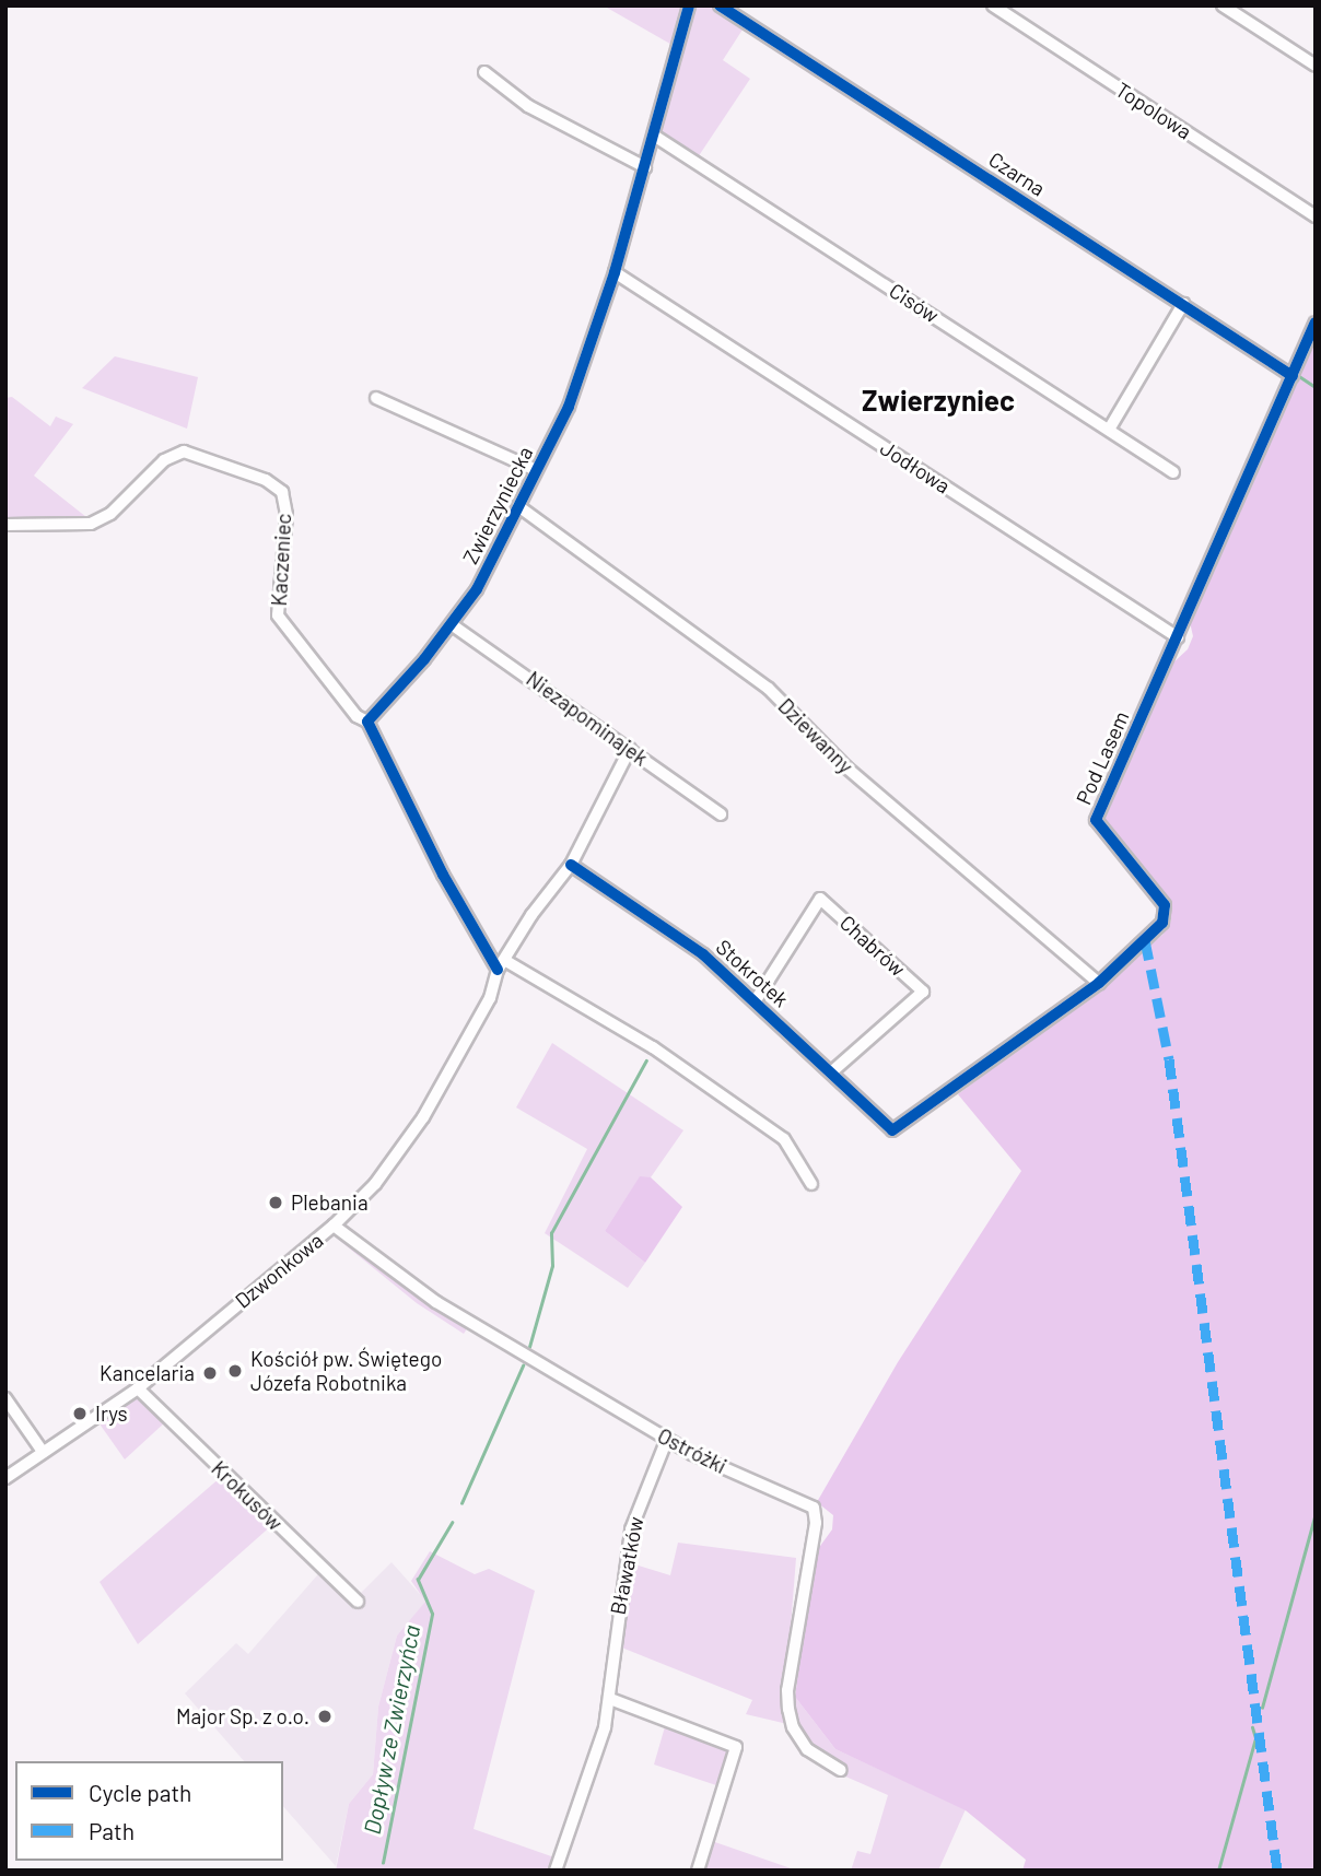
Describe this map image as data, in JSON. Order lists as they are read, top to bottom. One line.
{"streets":{"street":["Topolowa","Czarna","Cisów","Jodłowa","Zwierzyniecka","Kaczeniec","Niezapominajek","Dziewanny","Pod Lasem","Chabrów","Stokrotek","Dzwonkowa","Ostróżki","Krokusów","Bławatków"]},"crossings":[["Czarna","Pod Lasem"],["Cisów","Zwierzyniecka"],["Jodłowa","Zwierzyniecka"],["Jodłowa","Pod Lasem"],["Zwierzyniecka","Kaczeniec"],["Zwierzyniecka","Niezapominajek"],["Zwierzyniecka","Dziewanny"],["Niezapominajek","Dzwonkowa"],["Dziewanny","Pod Lasem"],["Pod Lasem","Stokrotek"],["Chabrów","Stokrotek"],["Stokrotek","Dzwonkowa"],["Dzwonkowa","Ostróżki"],["Dzwonkowa","Krokusów"],["Ostróżki","Bławatków"]],"districts":["Zwierzyniec"],"water":["Dopływ ze Zwierzyńca"],"places":["Plebania","Kościół pw. Świętego Józefa Robotnika","Kancelaria","Irys","Major Sp. z o.o."],"legend":["Cycle path","Path"]}
